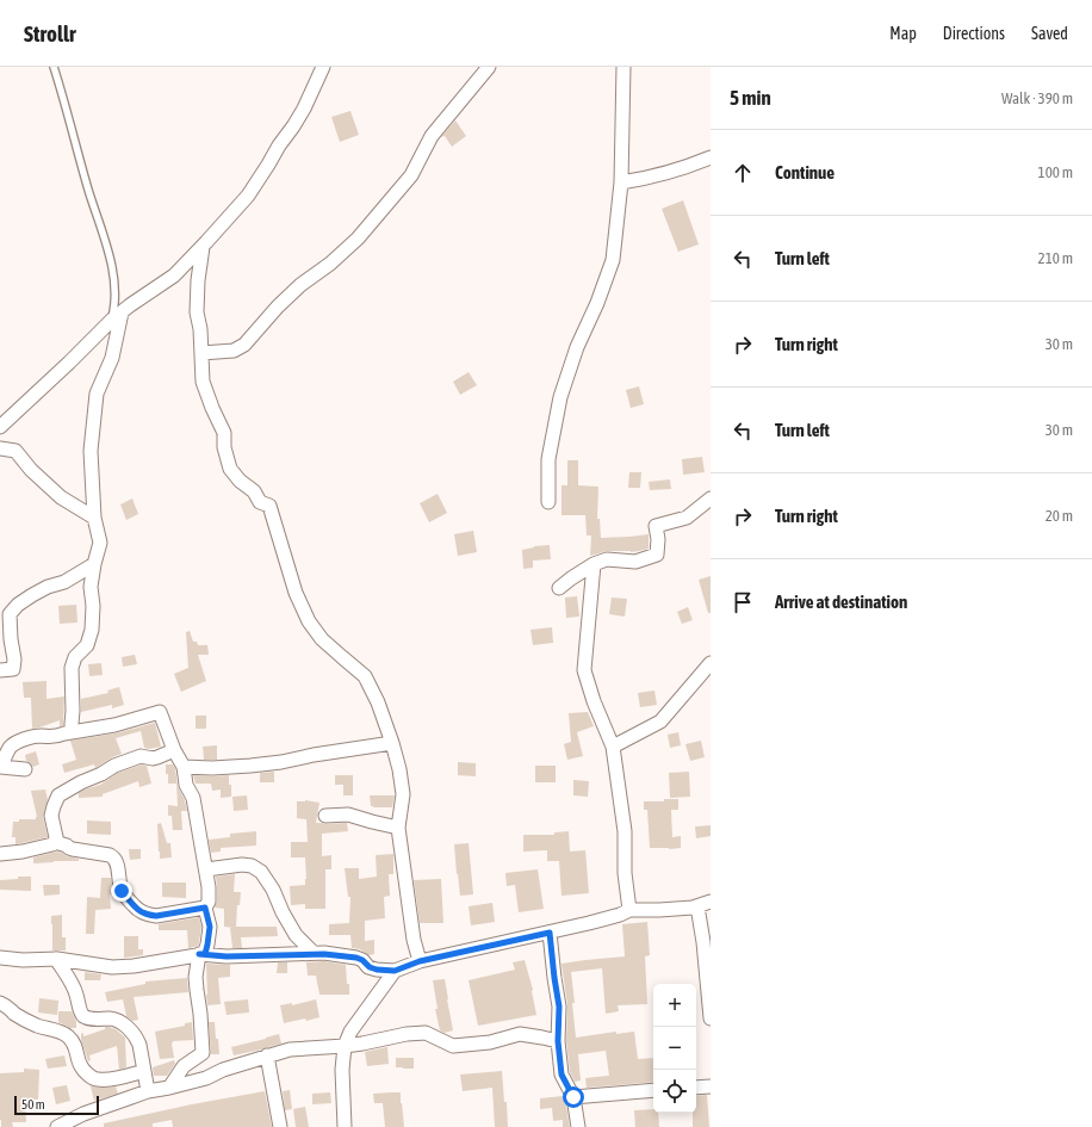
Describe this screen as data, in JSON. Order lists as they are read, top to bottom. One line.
{"scale_bar":"50 m","page":{"header":"Strollr","nav":["Map","Directions","Saved"],"heading":["5 min","Walk · 390 m"],"list":[["Continue","100 m"],["Turn left","210 m"],["Turn right","30 m"],["Turn left","30 m"],["Turn right","20 m"],"Arrive at destination"],"map_buttons":["+","−"],"scale":"50 m"}}
